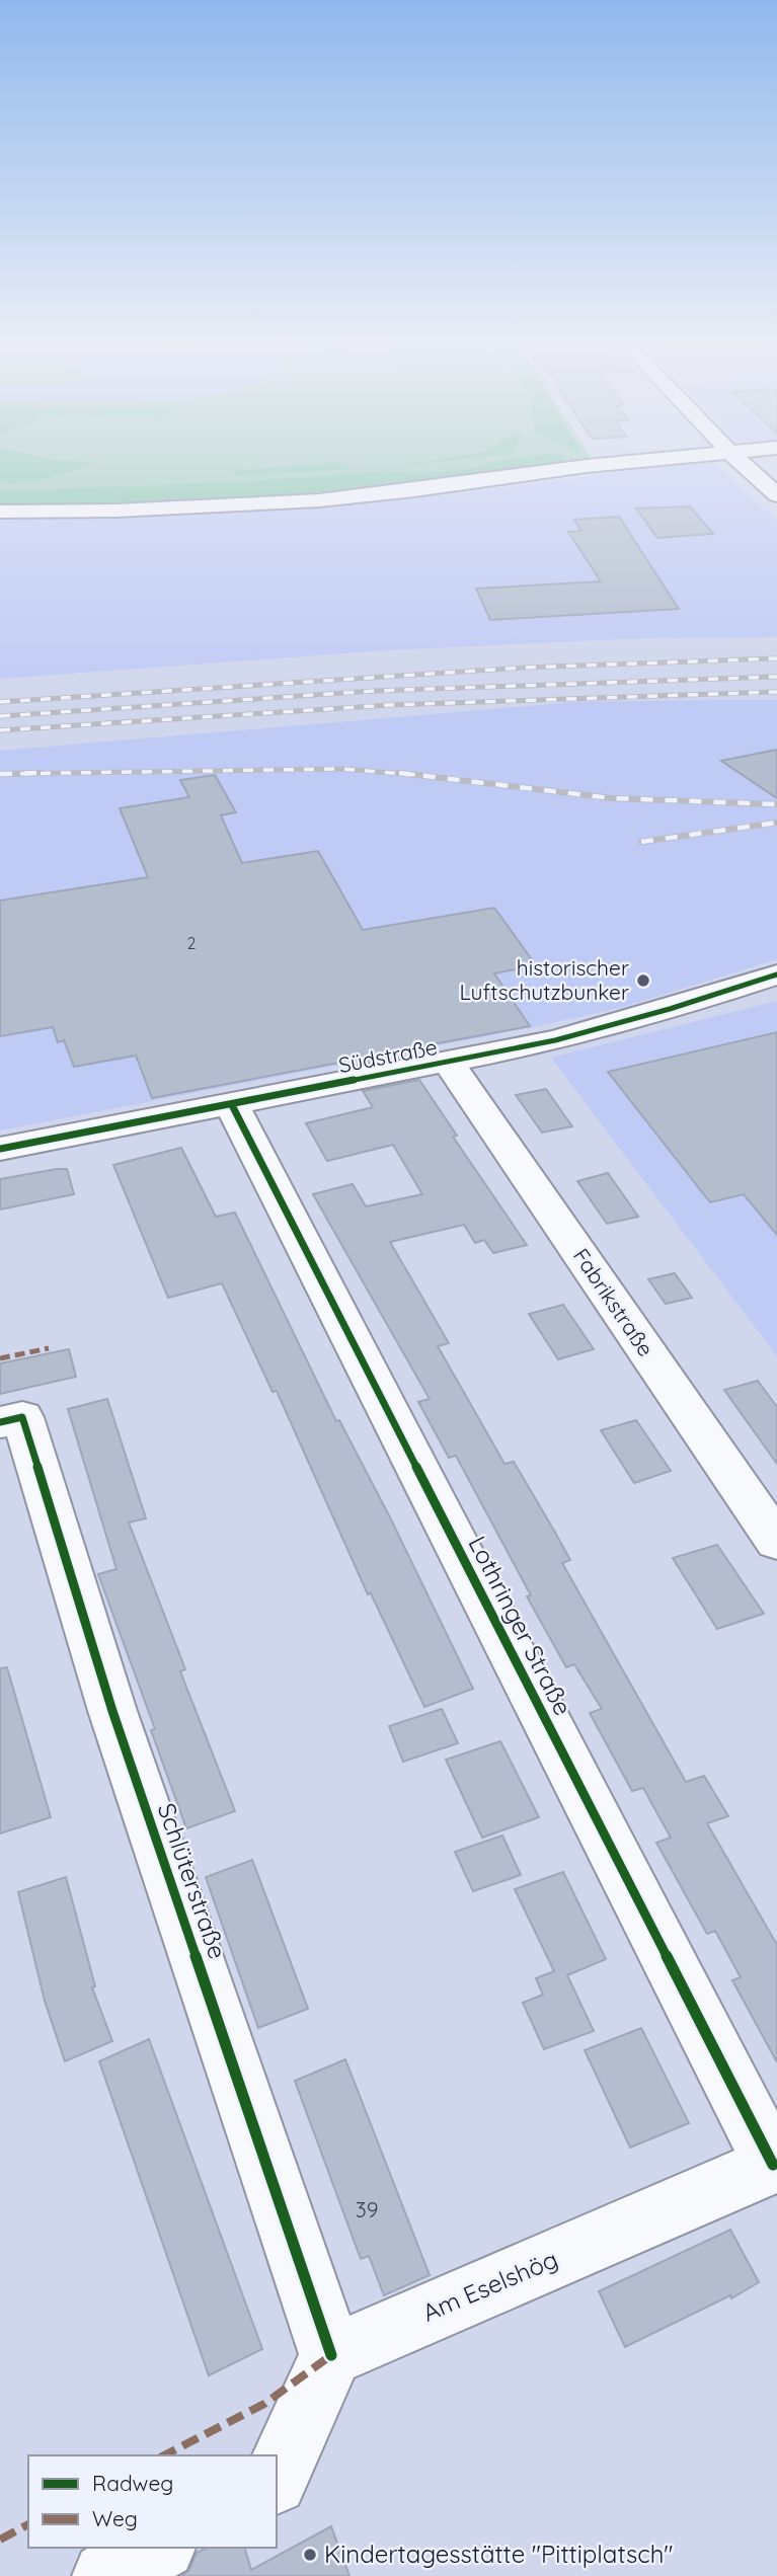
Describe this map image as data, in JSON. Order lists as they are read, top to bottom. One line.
{"streets":{"street":["Südstraße","Fabrikstraße","Lothringer Straße","Schlüterstraße","Am Eselshög"]},"crossings":[["Südstraße","Fabrikstraße"],["Südstraße","Lothringer Straße"],["Lothringer Straße","Am Eselshög"],["Schlüterstraße","Am Eselshög"]],"places":["historischer Luftschutzbunker","Kindertagesstätte \"Pittiplatsch\""],"house_numbers":["2","39"],"legend":["Radweg","Weg"]}
